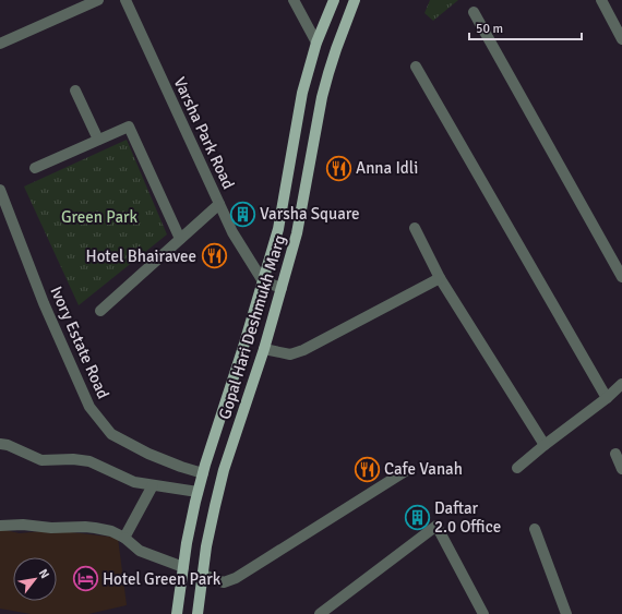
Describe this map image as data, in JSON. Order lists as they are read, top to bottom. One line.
{"streets":{"main road":["Gopal Hari Deshmukh Marg"],"street":["Varsha Park Road","Ivory Estate Road"]},"crossings":[["Varsha Park Road","Gopal Hari Deshmukh Marg"],["Gopal Hari Deshmukh Marg","Ivory Estate Road"]],"parks":["Green Park"],"places":{"restaurant":["Anna Idli","Hotel Bhairavee","Cafe Vanah"],"building":["Varsha Square","Daftar 2.0 Office"],"hotel":["Hotel Green Park"]},"scale_bar":"50 m","north":"top right"}
